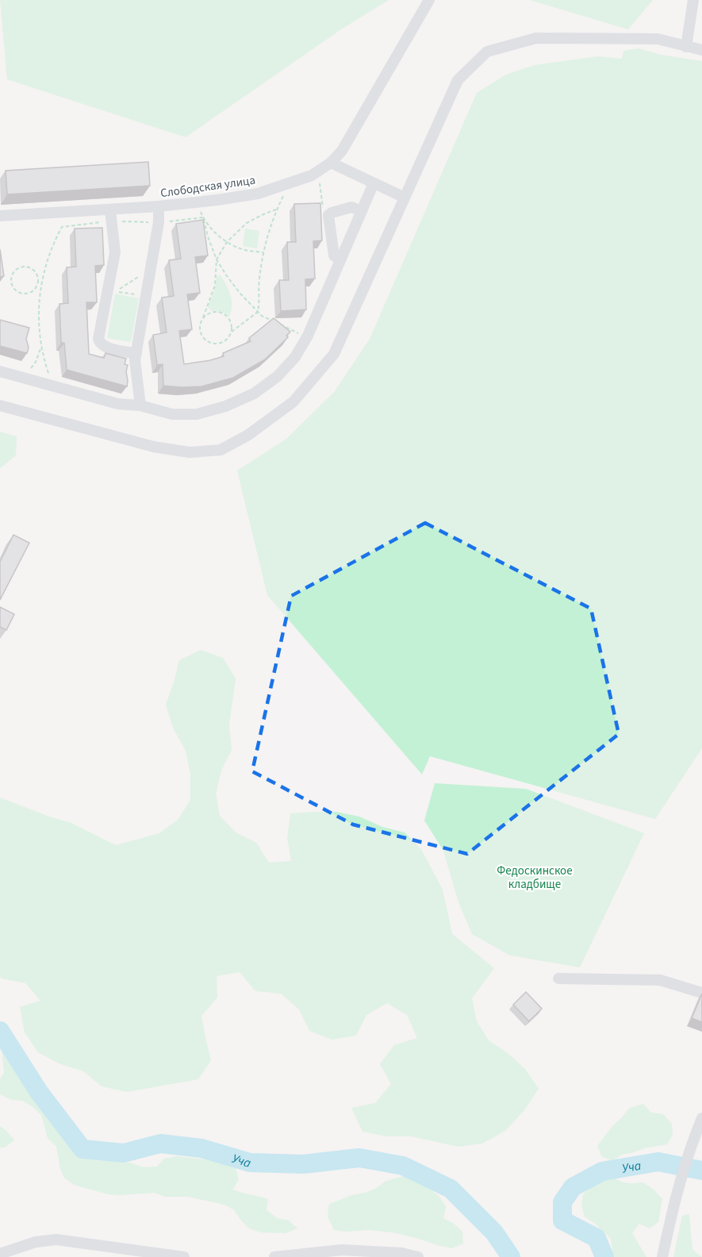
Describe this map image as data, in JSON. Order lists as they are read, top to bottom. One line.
{"streets":{"street":["Слободская улица"]},"water":["Уча"],"parks":["Федоскинское кладбище"]}
